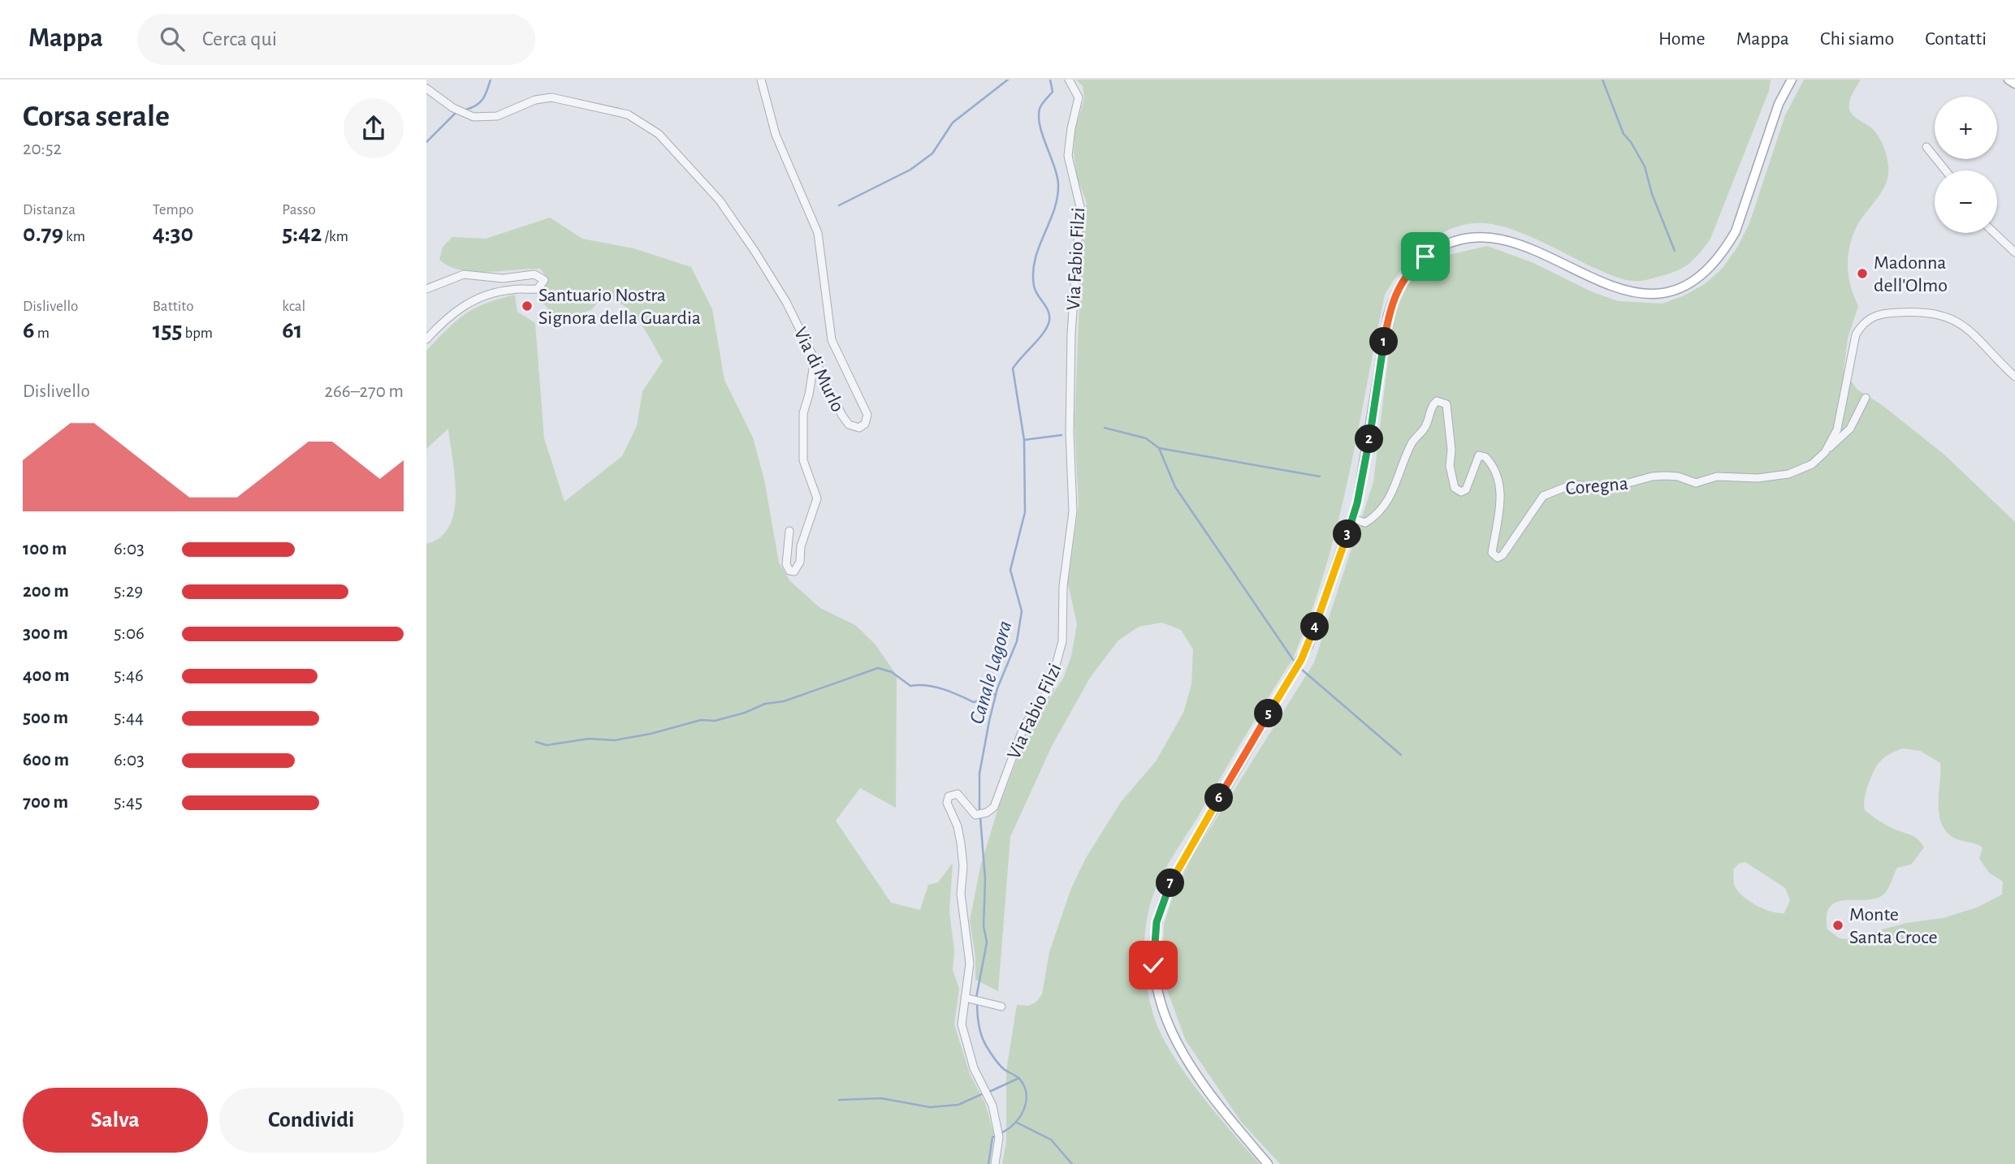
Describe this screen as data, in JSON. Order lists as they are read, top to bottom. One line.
{"streets":{"street":["Via Fabio Filzi","Via di Murlo","Coregna"]},"water":["Canale Lagora"],"places":["Madonna dell'Olmo","Santuario Nostra Signora della Guardia","Monte Santa Croce"],"page":{"header":"Mappa","search":"Cerca qui","nav":["Home","Mappa","Chi siamo","Contatti"],"heading":["Corsa serale","20:52"],"map_buttons":["+","−"],"stats":[["Distanza","0.79 km"],["Tempo","4:30"],["Passo","5:42 /km"],["Dislivello","6 m"],["Battito","155 bpm"],["kcal","61"]],"pins":["1","2","3","4","5","6","7"],"chart":["Dislivello","266–270 m"],"list":[{"name":"100 m","note":"6:03"},{"name":"200 m","note":"5:29"},{"name":"300 m","note":"5:06"},{"name":"400 m","note":"5:46"},{"name":"500 m","note":"5:44"},{"name":"600 m","note":"6:03"},{"name":"700 m","note":"5:45"}],"buttons":["Salva","Condividi"]}}
